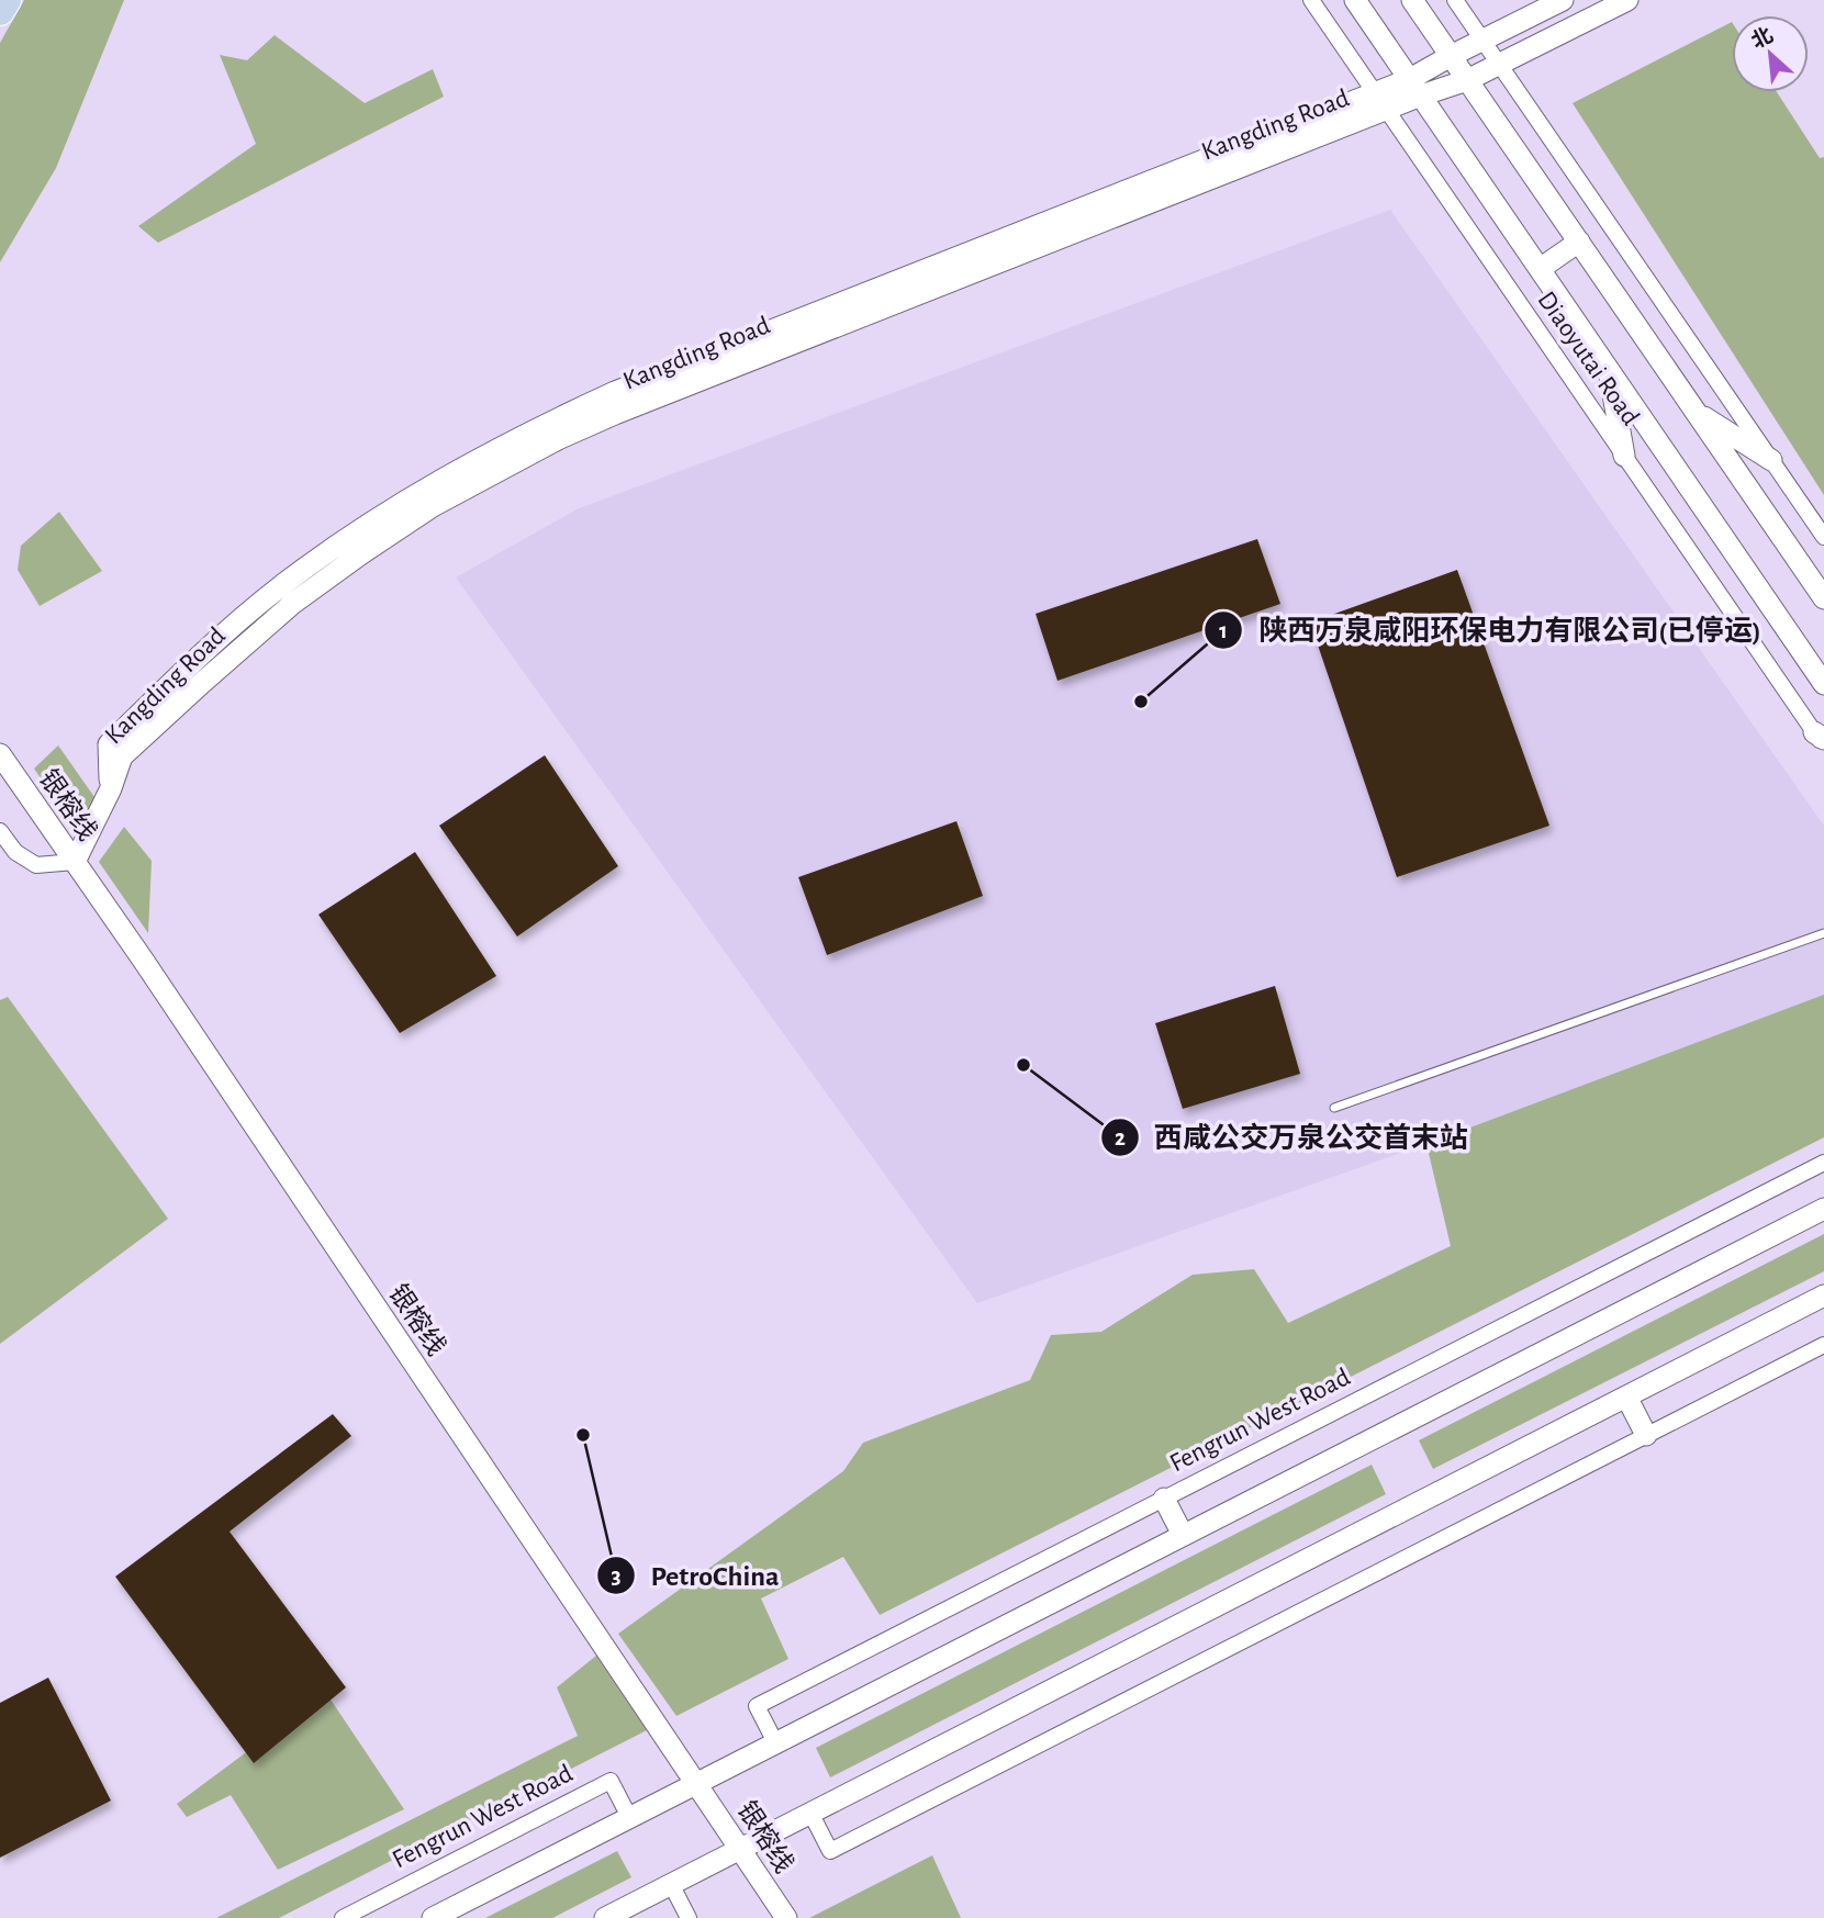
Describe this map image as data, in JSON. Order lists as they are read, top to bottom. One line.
{"streets":{"main road":["Kangding Road","Diaoyutai Road","银榕线"],"street":["Fengrun West Road"]},"crossings":[["Kangding Road","Diaoyutai Road"],["Kangding Road","银榕线"]],"places":["陕西万泉咸阳环保电力有限公司(已停运)","西咸公交万泉公交首末站","PetroChina"],"north":"top left"}
